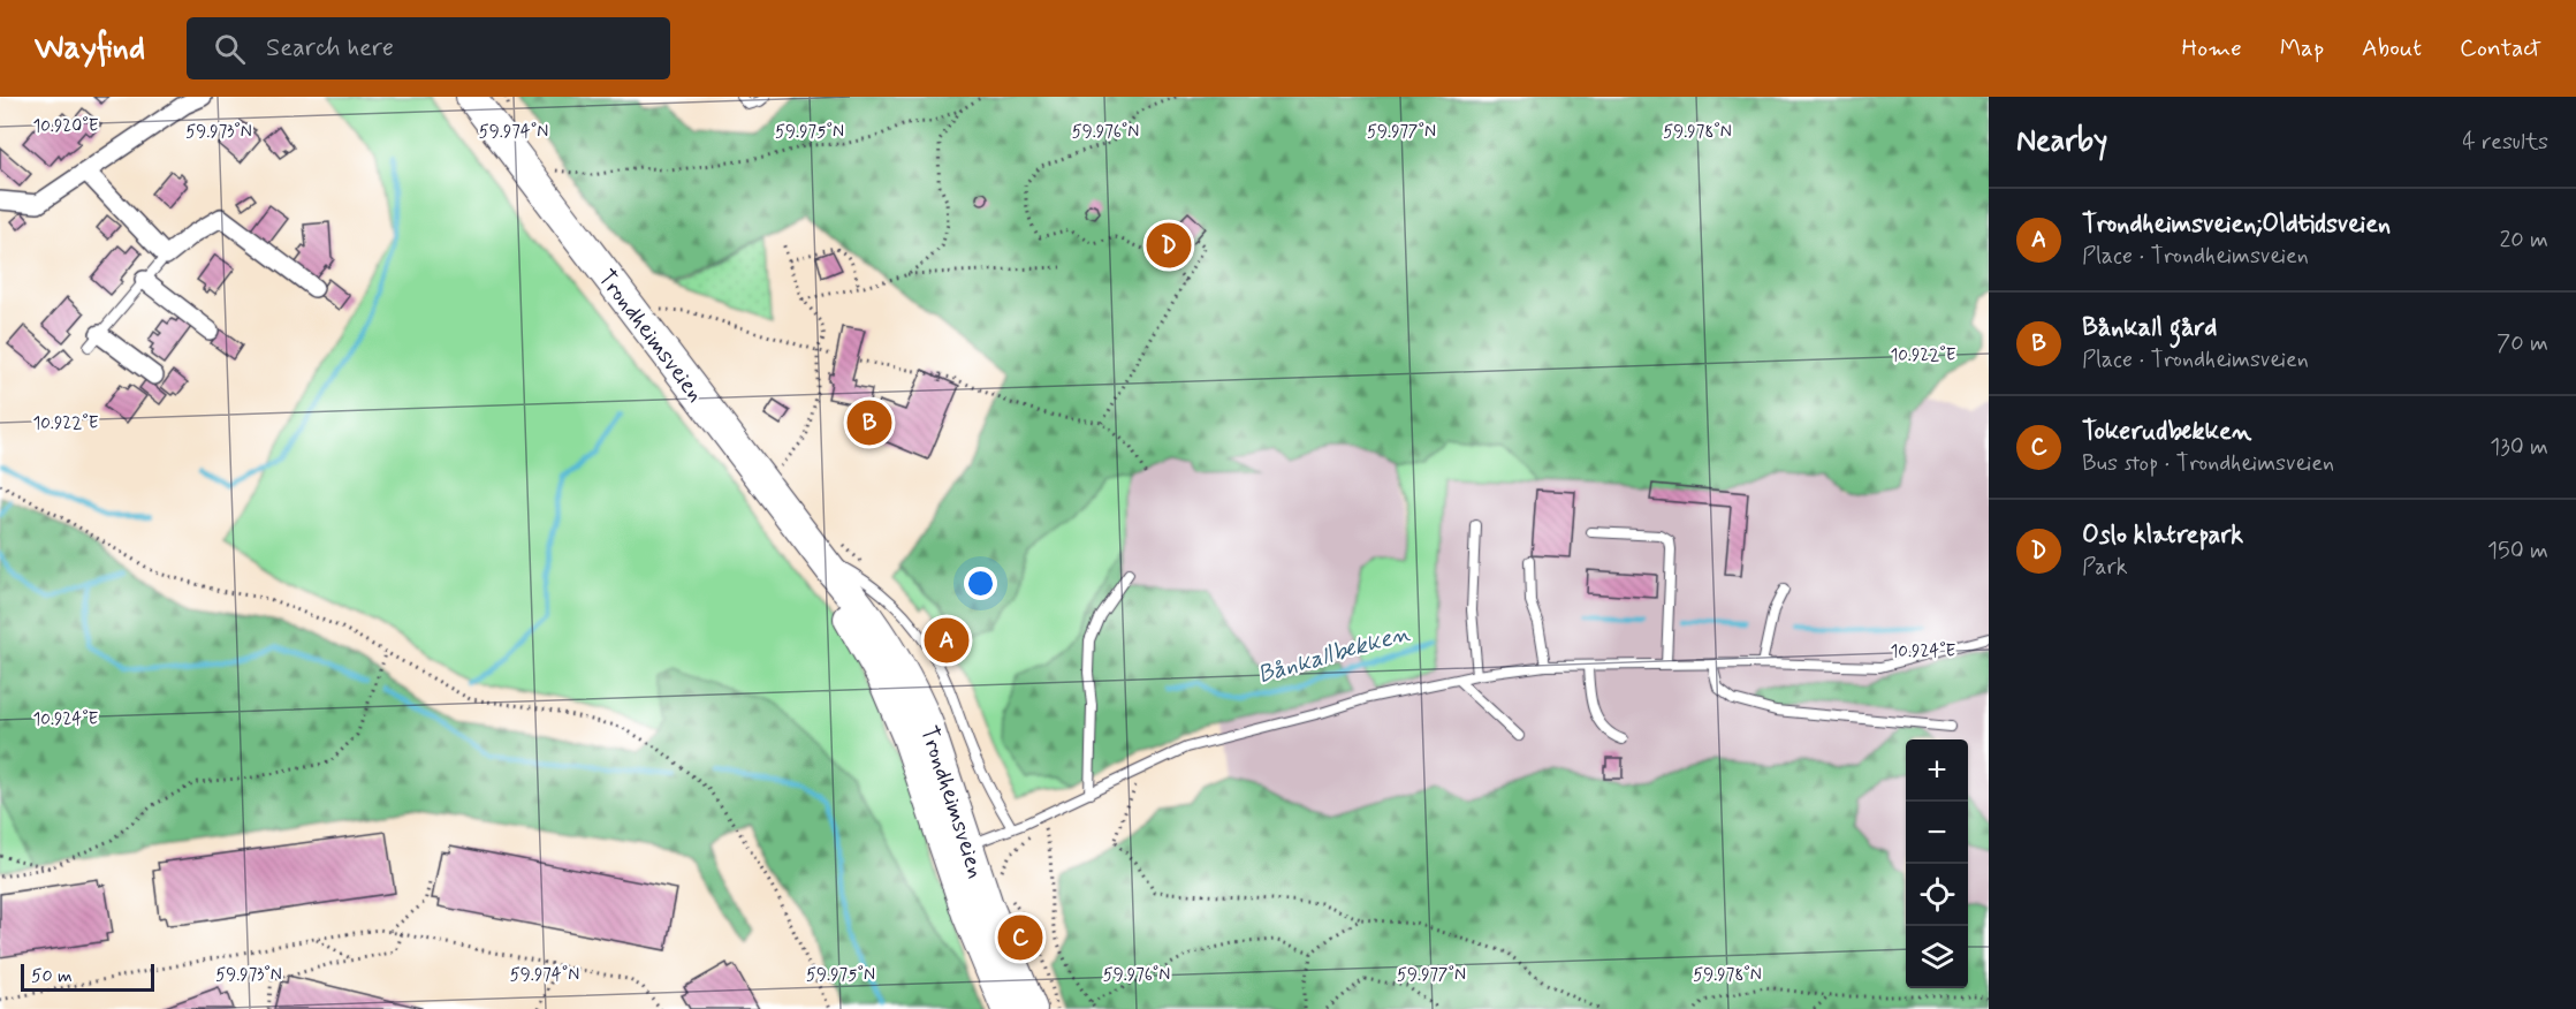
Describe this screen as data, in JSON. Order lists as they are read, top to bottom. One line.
{"streets":{"highway":["Trondheimsveien"]},"water":["Bånkallbekken"],"scale_bar":"50 m","page":{"header":"Wayfind","search":"Search here","nav":["Home","Map","About","Contact"],"heading":["Nearby","4 results"],"list":[{"mark":"A","name":"Trondheimsveien;Oldtidsveien","note":"Place · Trondheimsveien","value":"20 m"},{"mark":"B","name":"Bånkall gård","note":"Place · Trondheimsveien","value":"70 m"},{"mark":"C","name":"Tokerudbekken","note":"Bus stop · Trondheimsveien","value":"130 m"},{"mark":"D","name":"Oslo klatrepark","note":"Park","value":"150 m"}],"pins":["D","B","A","C"],"map_buttons":["+","−"],"scale":"50 m"},"coordinates":["10.920°E","59.973°N","59.974°N","59.975°N","59.976°N","59.977°N","59.978°N","10.922°E","10.924°E"]}
